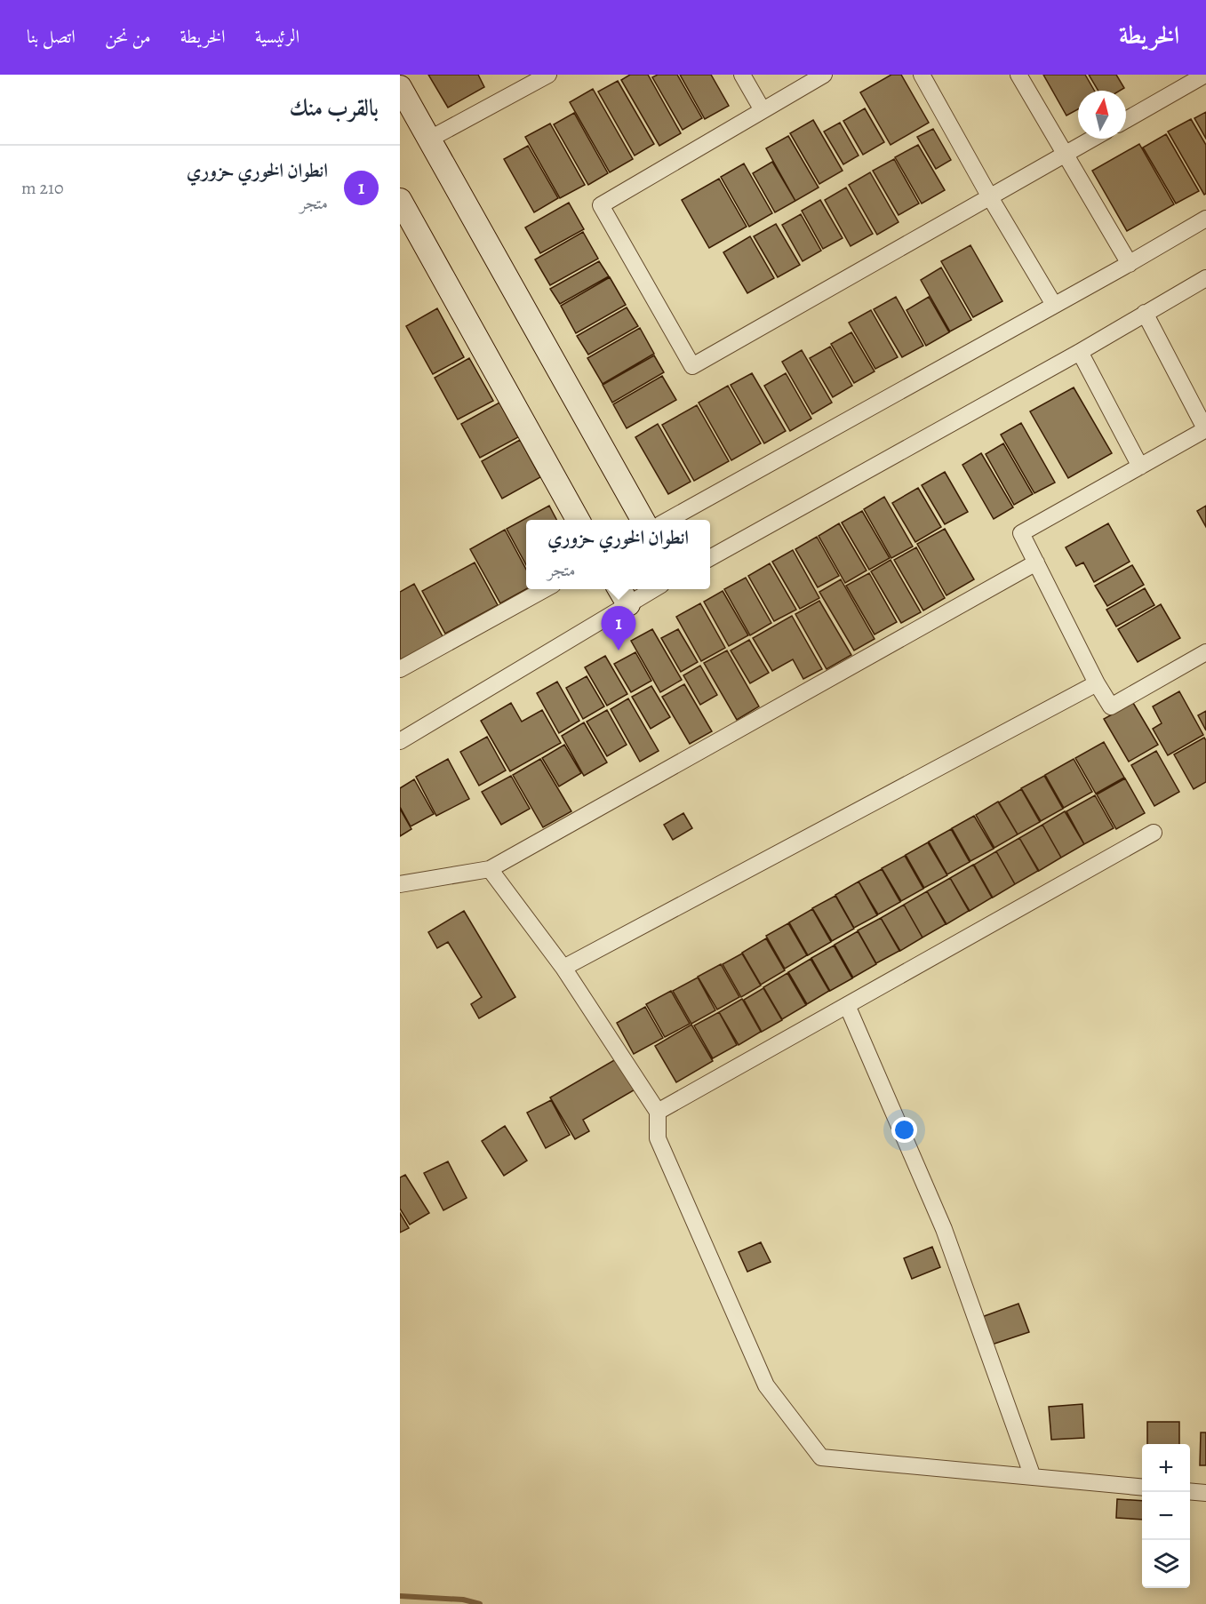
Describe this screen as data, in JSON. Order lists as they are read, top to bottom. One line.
{"north":"top","page":{"header":"الخريطة","nav":["الرئيسية","الخريطة","من نحن","اتصل بنا"],"heading":"بالقرب منك","list":[{"mark":"1","name":"انطوان الخوري حزوري","note":"متجر","value":"210 m"}],"popup":["انطوان الخوري حزوري","متجر"],"pins":"1","map_buttons":["+","−"]}}
